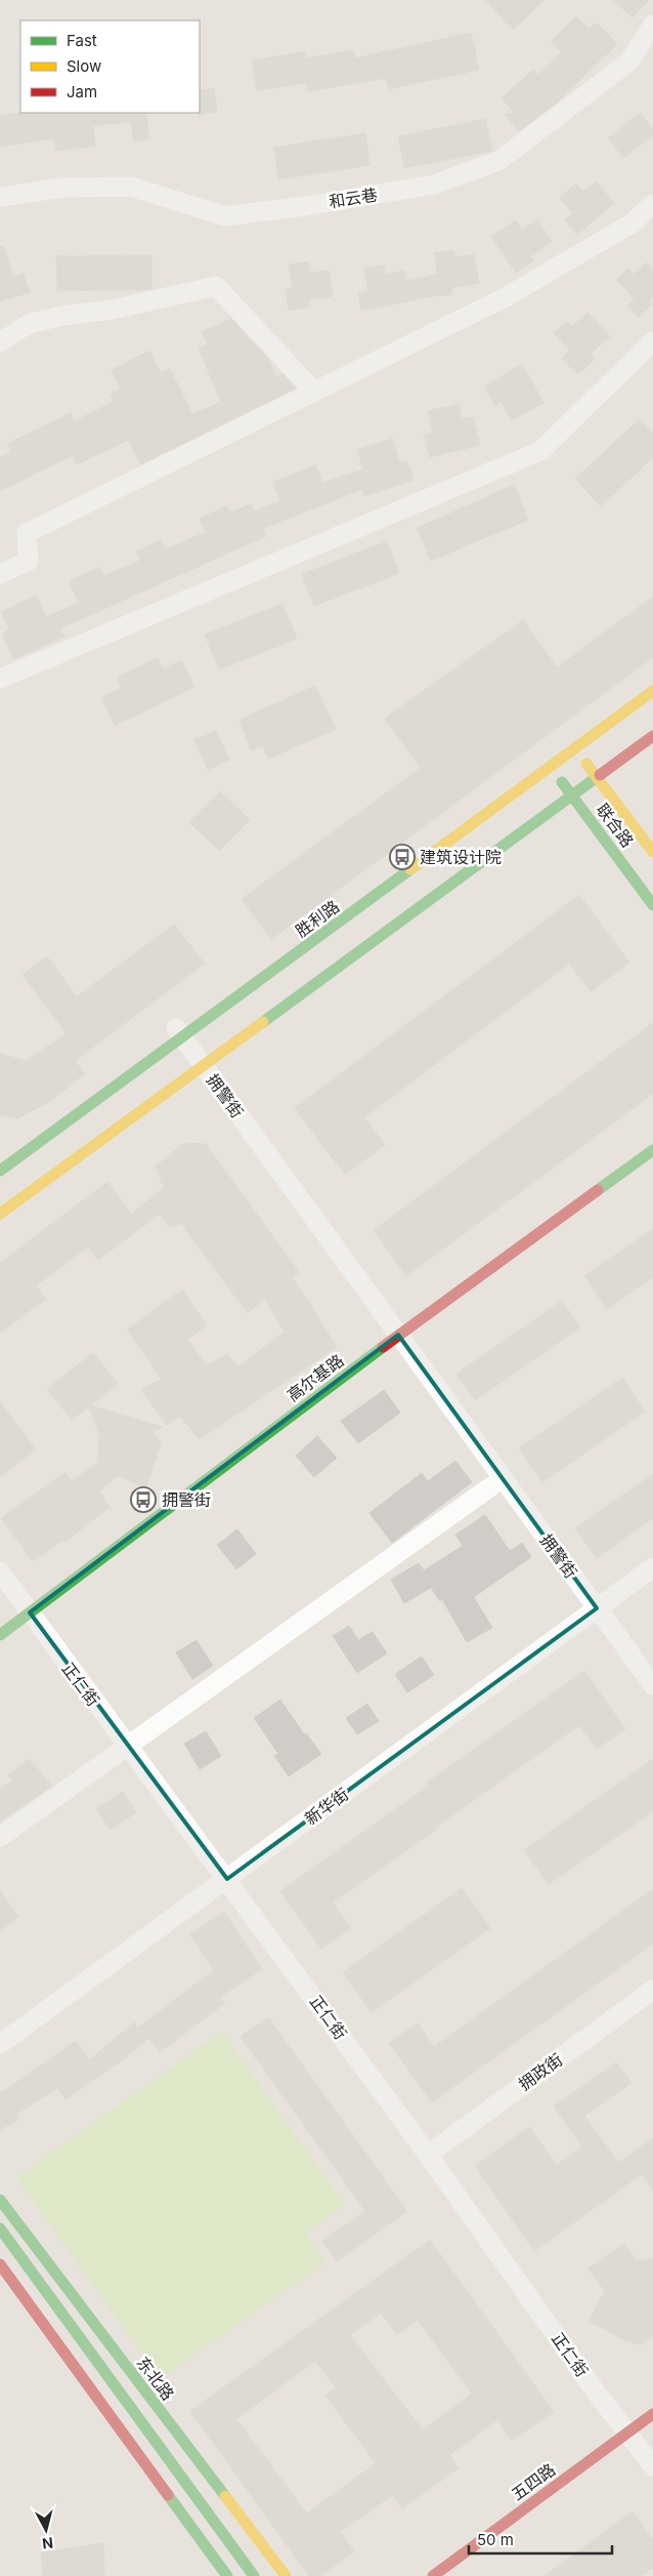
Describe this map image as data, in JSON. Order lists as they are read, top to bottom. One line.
{"streets":{"main road":["联合路","胜利路","高尔基路","东北路","五四路"],"street":["和云巷","拥警街","正仁街","新华街","拥政街"]},"crossings":[["联合路","胜利路"],["胜利路","拥警街"],["拥警街","高尔基路"],["拥警街","新华街"],["高尔基路","正仁街"],["正仁街","新华街"],["正仁街","拥政街"],["正仁街","五四路"]],"places":{"bus stop":["建筑设计院","拥警街"]},"legend":["Fast","Slow","Jam"],"scale_bar":"50 m","north":"bottom"}
